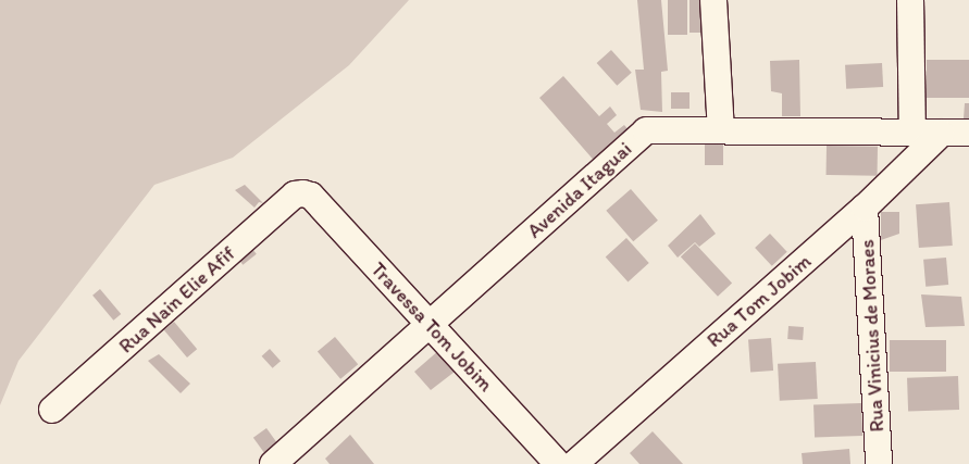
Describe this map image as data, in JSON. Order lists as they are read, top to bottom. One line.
{"streets":{"street":["Avenida Itaguai","Rua Nain Elie Afif","Rua Tom Jobim","Travessa Tom Jobim","Rua Vinicius de Moraes"]},"crossings":[["Avenida Itaguai","Rua Tom Jobim"],["Avenida Itaguai","Travessa Tom Jobim"],["Rua Nain Elie Afif","Travessa Tom Jobim"],["Rua Tom Jobim","Rua Vinicius de Moraes"]]}
